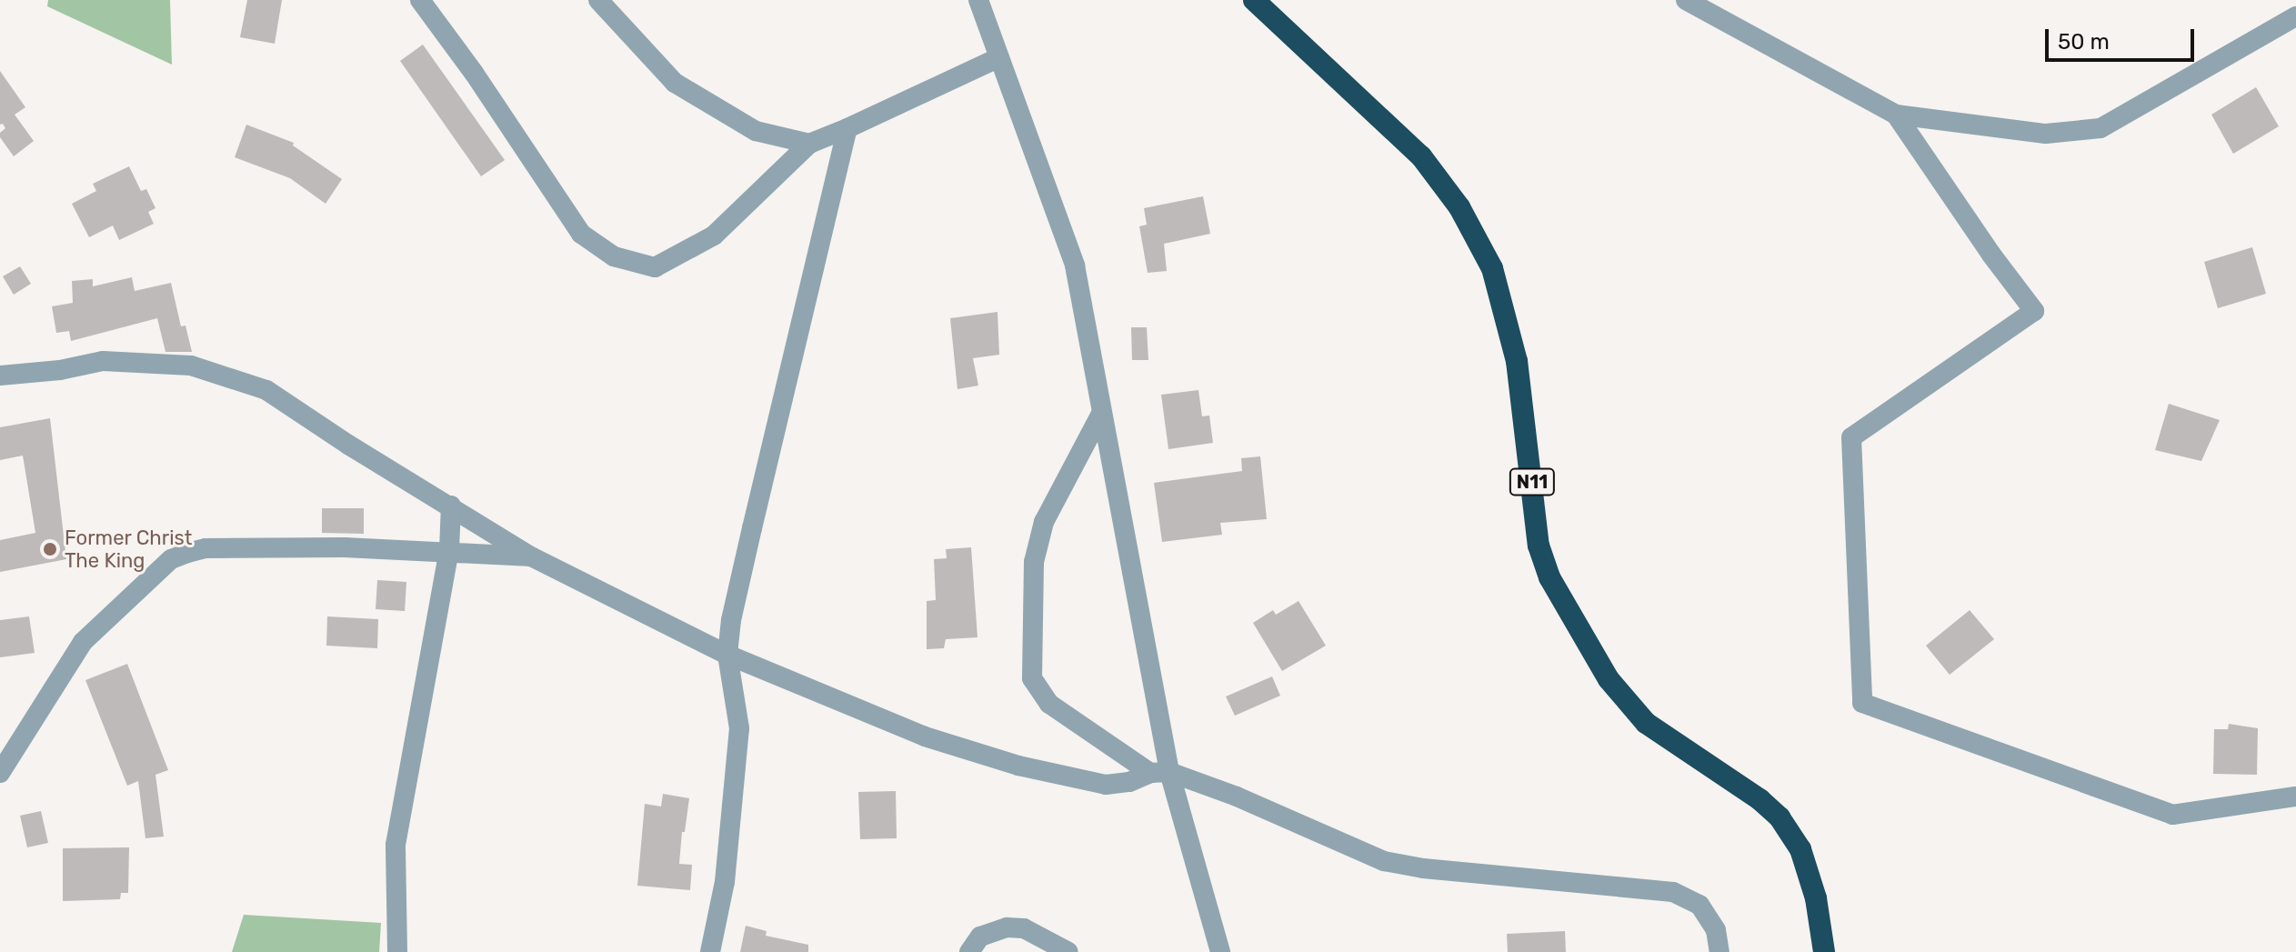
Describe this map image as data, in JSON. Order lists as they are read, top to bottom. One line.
{"streets":{"highway":["N11"]},"places":["Former Christ The King"],"scale_bar":"50 m"}
